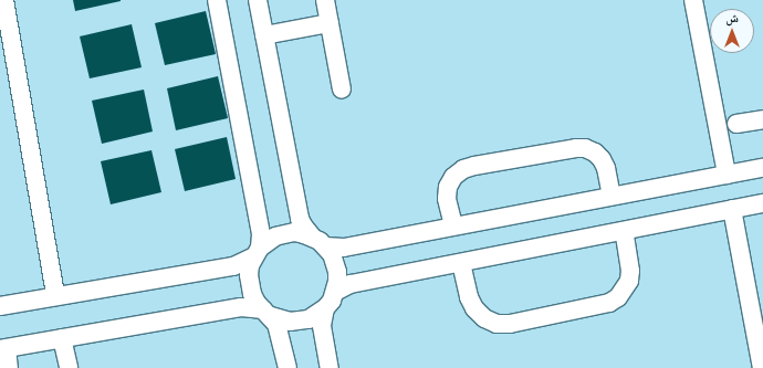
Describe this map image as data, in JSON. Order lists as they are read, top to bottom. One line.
{"north":"top"}
